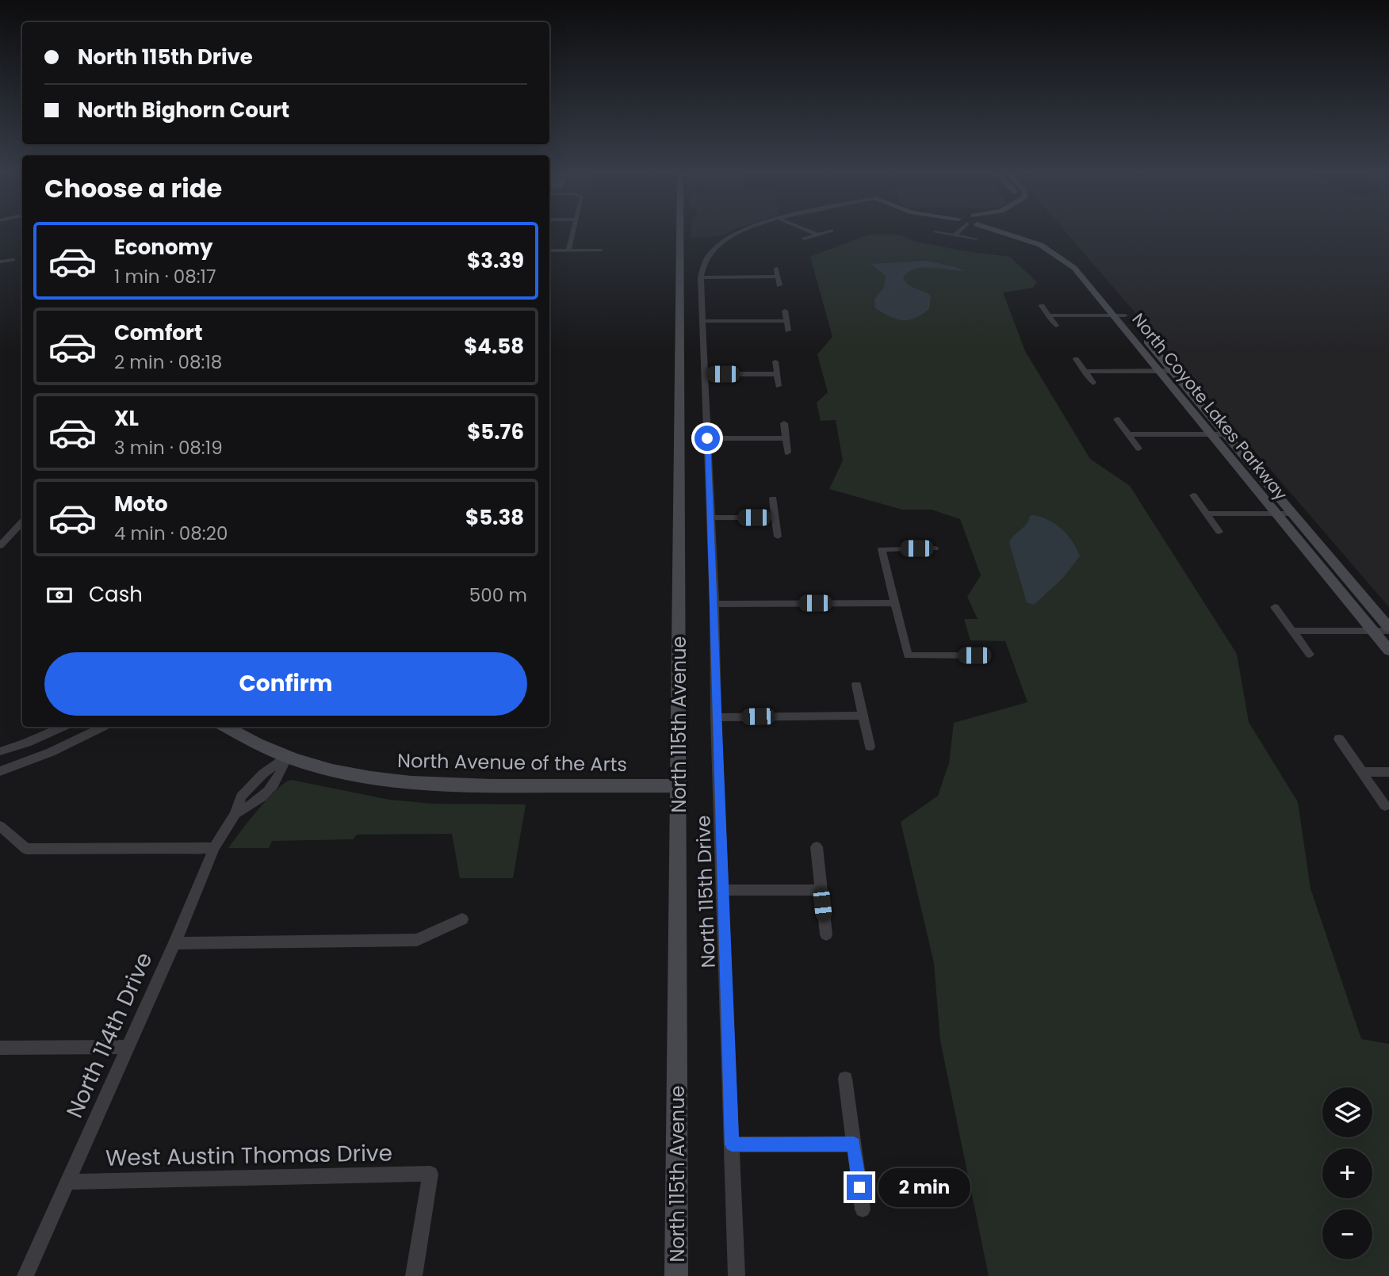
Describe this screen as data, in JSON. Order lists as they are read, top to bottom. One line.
{"streets":{"street":["North Coyote Lakes Parkway","North 115th Avenue","North Avenue of the Arts","North 115th Drive","North 114th Drive","West Austin Thomas Drive"]},"crossings":[["North 115th Avenue","North Avenue of the Arts"],["North Avenue of the Arts","North 114th Drive"],["North 114th Drive","West Austin Thomas Drive"]],"page":{"banner":["North 115th Drive","North Bighorn Court"],"heading":"Choose a ride","list":[{"name":"Economy","note":"1 min · 08:17","value":"$3.39"},{"name":"Comfort","note":"2 min · 08:18","value":"$4.58"},{"name":"XL","note":"3 min · 08:19","value":"$5.76"},{"name":"Moto","note":"4 min · 08:20","value":"$5.38"}],"pay":["Cash","500 m"],"buttons":"Confirm","map_buttons":["+","−"],"bubble":"2 min"}}
